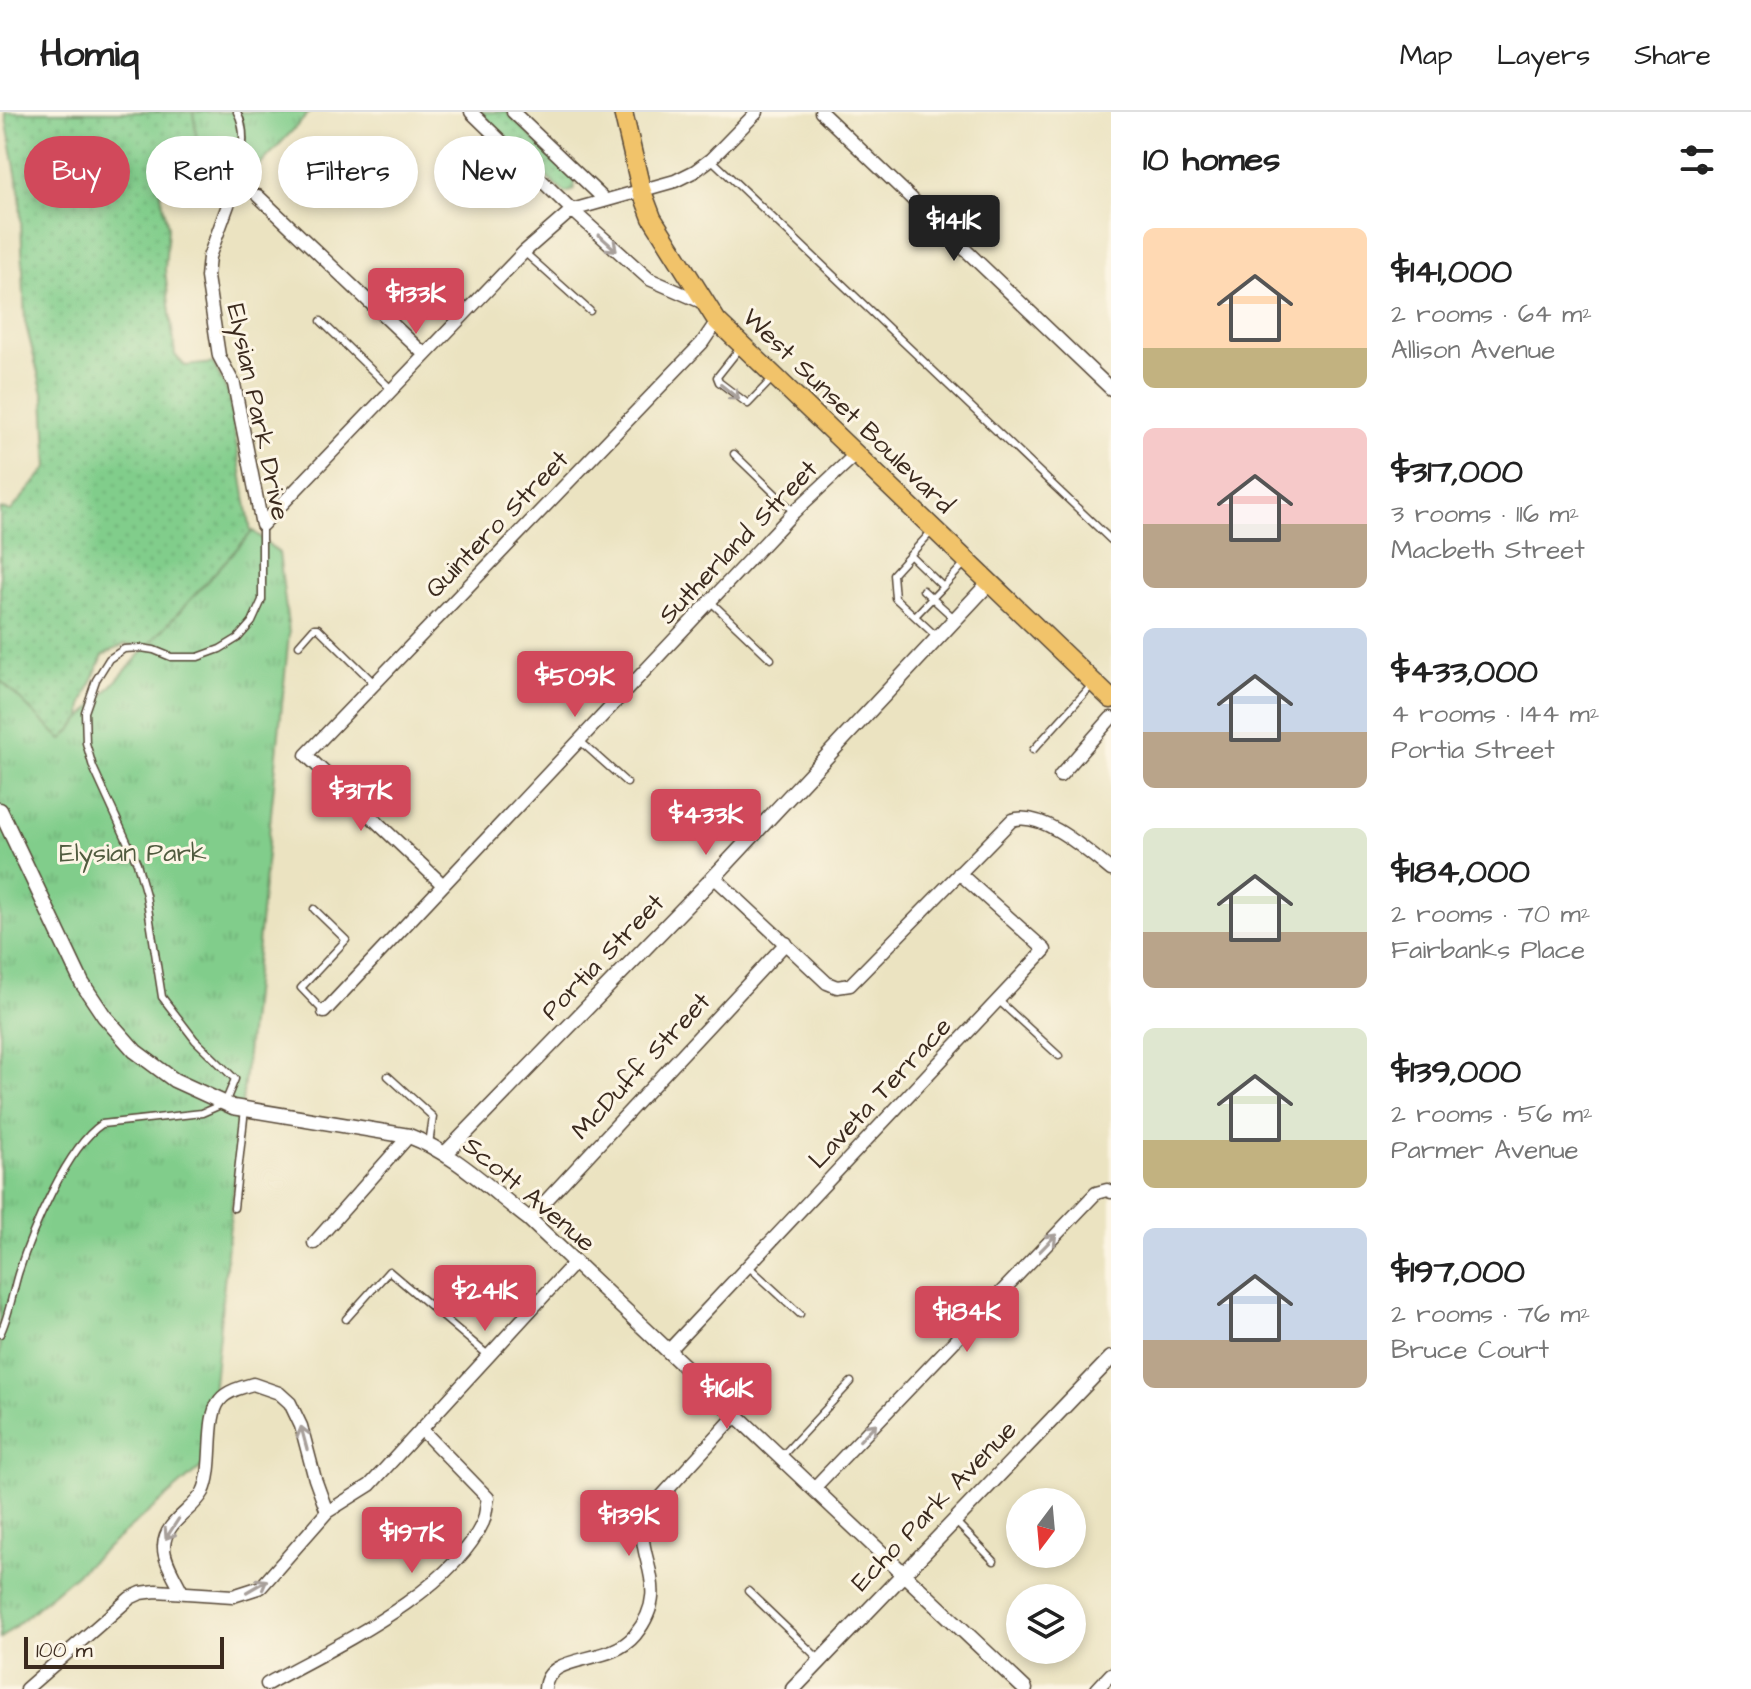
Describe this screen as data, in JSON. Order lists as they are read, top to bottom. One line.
{"streets":{"main road":["West Sunset Boulevard"],"street":["Elysian Park Drive","Quintero Street","Sutherland Street","Portia Street","McDuff Street","Laveta Terrace","Scott Avenue","Echo Park Avenue"]},"crossings":[["West Sunset Boulevard","Quintero Street"],["West Sunset Boulevard","Sutherland Street"],["West Sunset Boulevard","Portia Street"],["Elysian Park Drive","Scott Avenue"],["Quintero Street","Sutherland Street"],["Portia Street","Scott Avenue"],["McDuff Street","Scott Avenue"],["Laveta Terrace","Scott Avenue"],["Scott Avenue","Echo Park Avenue"]],"parks":["Elysian Park"],"scale_bar":"100 m","north":"bottom","page":{"header":"Homiq","nav":["Map","Layers","Share"],"heading":"10 homes","chip":["Buy","Rent","Filters","New"],"price":["$141K","$133K","$509K","$317K","$433K","$241K","$184K","$161K","$139K","$197K"],"list":[{"name":"$141,000","note":"2 rooms · 64 m² · Allison Avenue"},{"name":"$317,000","note":"3 rooms · 116 m² · Macbeth Street"},{"name":"$433,000","note":"4 rooms · 144 m² · Portia Street"},{"name":"$184,000","note":"2 rooms · 70 m² · Fairbanks Place"},{"name":"$139,000","note":"2 rooms · 56 m² · Parmer Avenue"},{"name":"$197,000","note":"2 rooms · 76 m² · Bruce Court"}],"scale":"100 m"}}
